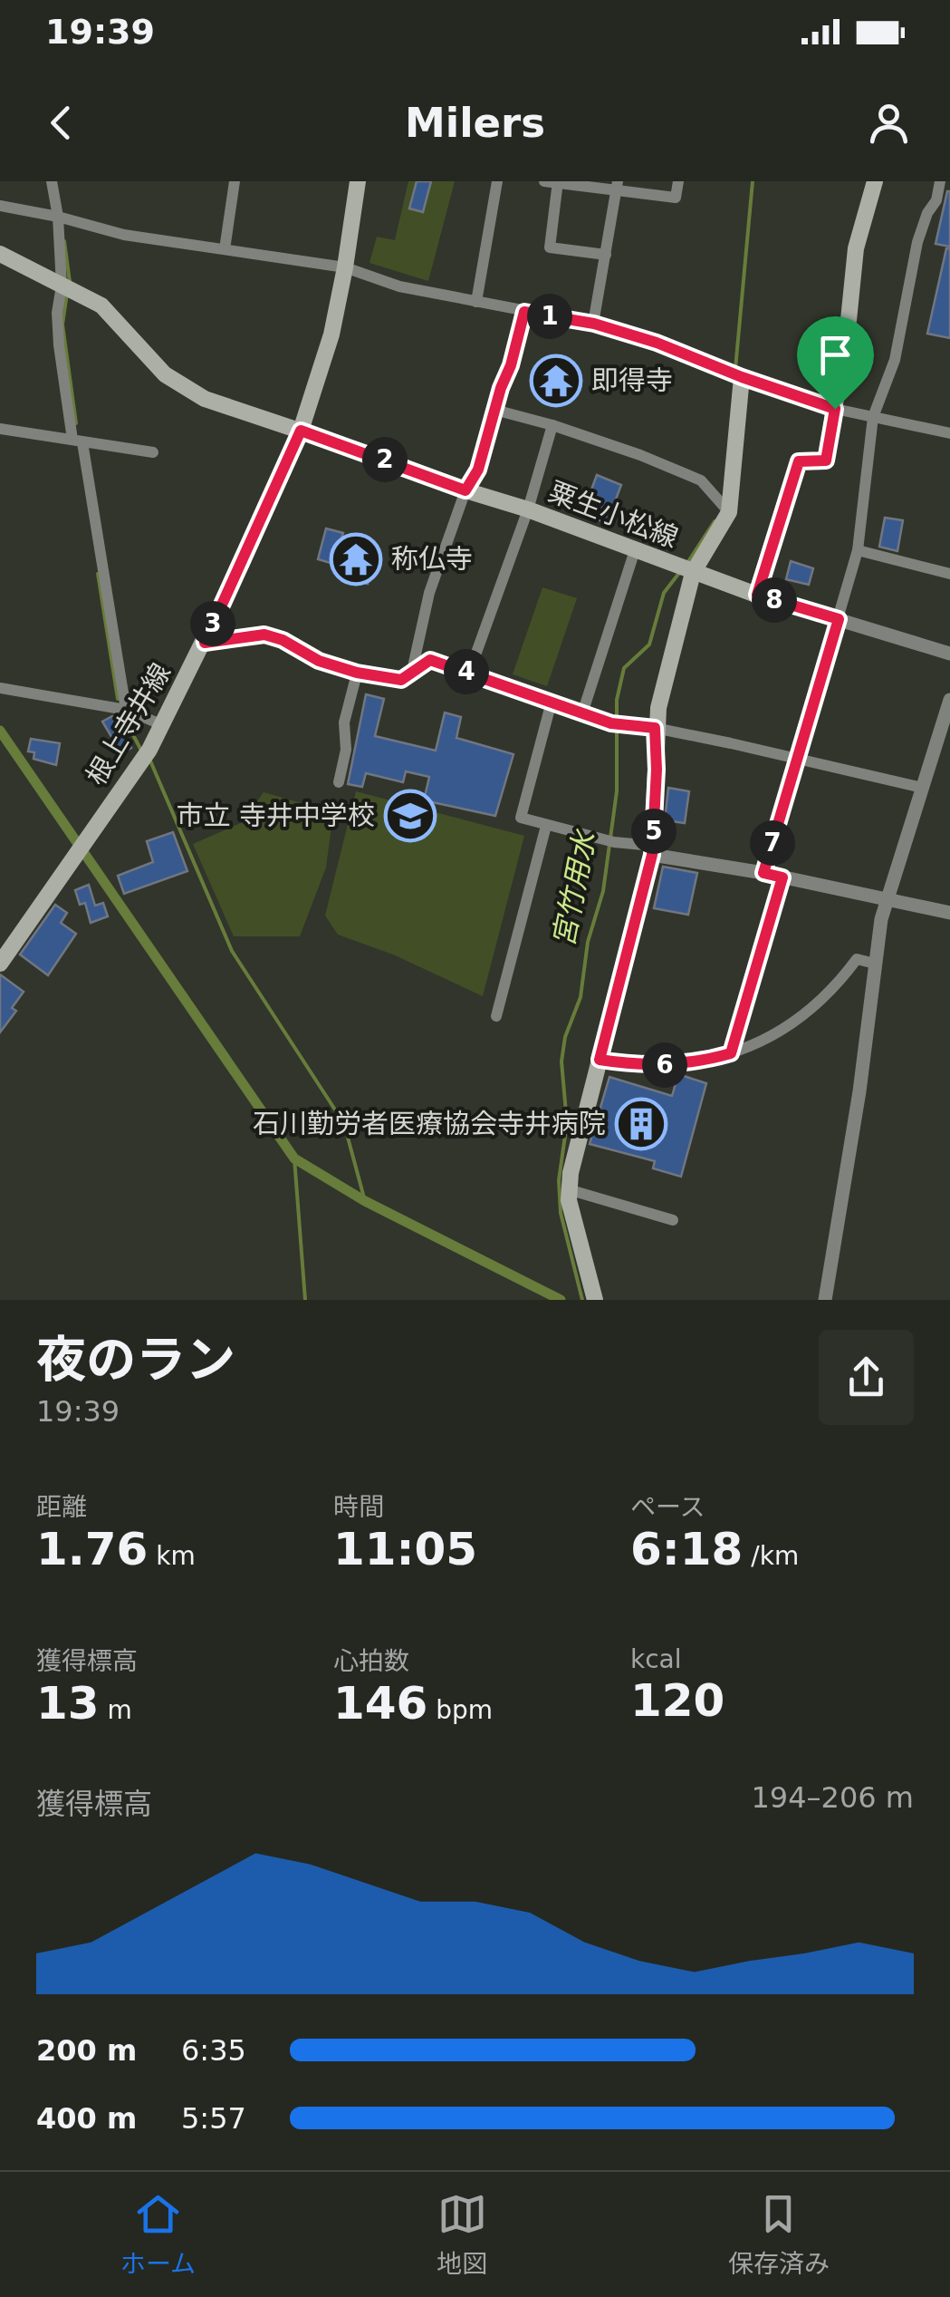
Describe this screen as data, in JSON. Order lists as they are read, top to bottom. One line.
{"streets":{"main road":["粟生小松線","根上寺井線"]},"crossings":[["粟生小松線","根上寺井線"]],"water":["宮竹用水"],"places":{"temple":["即得寺","称仏寺"],"school or university":["市立 寺井中学校"],"building":["石川勤労者医療協会寺井病院"]},"page":{"status":"19:39","header":"Milers","pins":["1","2","8","3","4","5","7","6"],"heading":["夜のラン","19:39"],"stats":[["距離","1.76 km"],["時間","11:05"],["ペース","6:18 /km"],["獲得標高","13 m"],["心拍数","146 bpm"],["kcal","120"]],"chart":["獲得標高","194–206 m"],"list":[{"name":"200 m","note":"6:35"},{"name":"400 m","note":"5:57"}],"tabs":["ホーム","地図","保存済み"]}}
